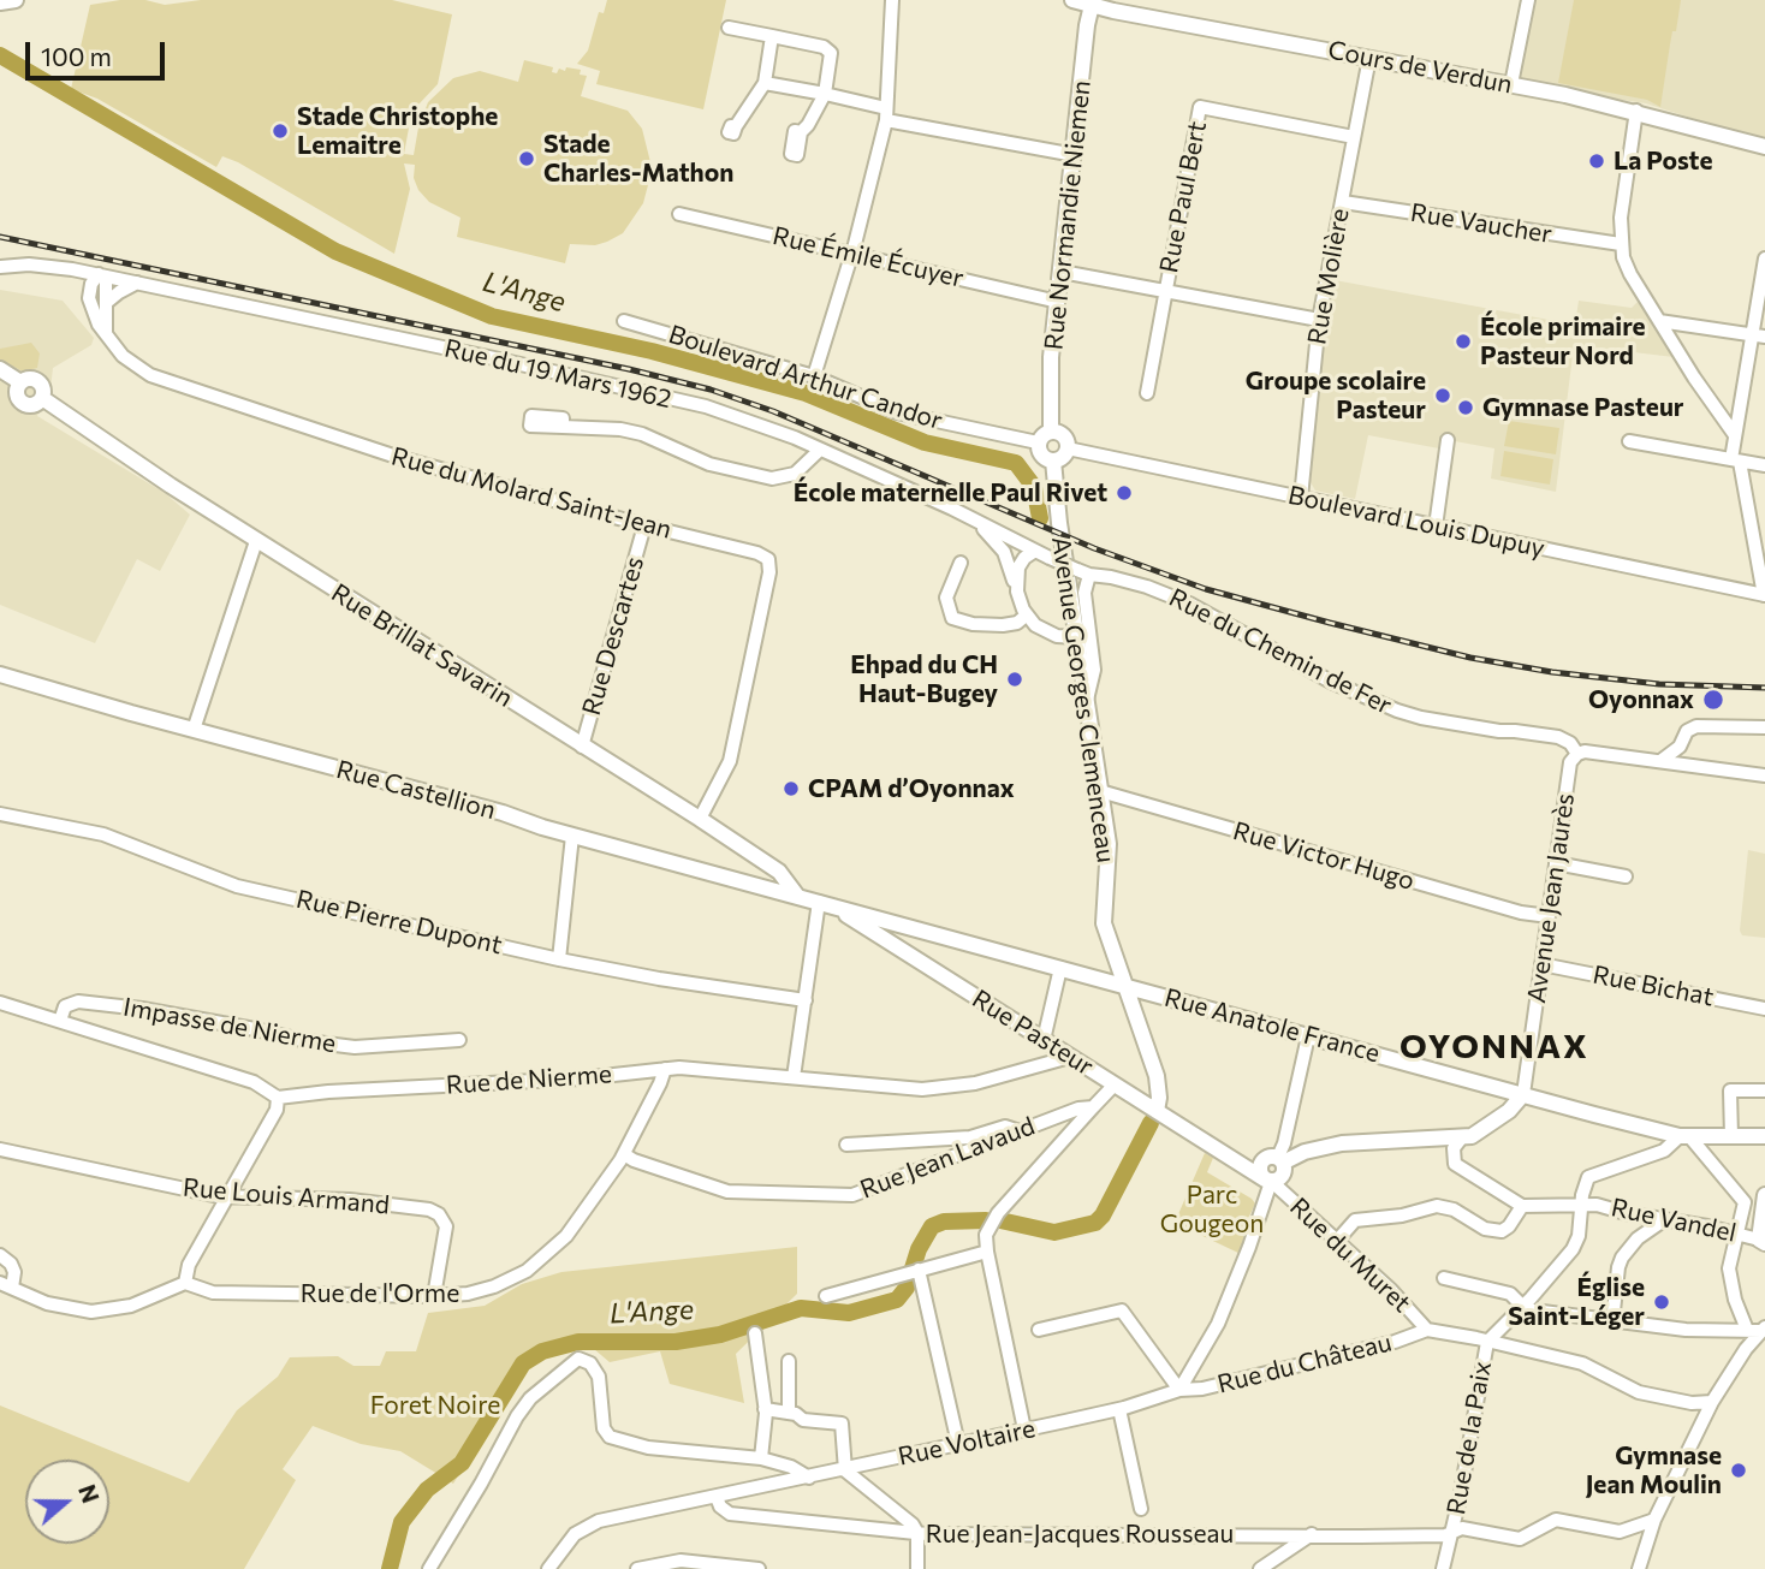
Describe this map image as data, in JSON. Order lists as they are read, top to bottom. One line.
{"streets":{"main road":["Cours de Verdun","Rue Normandie Niemen","Rue Brillat Savarin","Avenue Georges Clemenceau","Rue Castellion","Rue Anatole France","Rue Pasteur"],"street":["Rue Paul Bert","Rue Vaucher","Rue Émile Écuyer","Rue Molière","Rue du 19 Mars 1962","Boulevard Arthur Candor","Rue du Molard Saint-Jean","Boulevard Louis Dupuy","Rue Descartes","Rue du Chemin de Fer","Rue Victor Hugo","Avenue Jean Jaurès","Rue Pierre Dupont","Rue Bichat","Impasse de Nierme","Rue de Nierme","Rue Jean Lavaud","Rue Louis Armand","Rue Vandel","Rue du Muret","Rue de l'Orme","Rue du Château","Rue de la Paix","Rue Voltaire","Rue Jean-Jacques Rousseau"]},"crossings":[["Cours de Verdun","Rue Normandie Niemen"],["Cours de Verdun","Rue Molière"],["Rue Paul Bert","Rue Molière"],["Rue Normandie Niemen","Rue Émile Écuyer"],["Rue Normandie Niemen","Boulevard Arthur Candor"],["Rue Normandie Niemen","Boulevard Louis Dupuy"],["Rue Normandie Niemen","Avenue Georges Clemenceau"],["Rue Vaucher","Rue Molière"],["Rue Molière","Boulevard Louis Dupuy"],["Rue du 19 Mars 1962","Rue du Chemin de Fer"],["Boulevard Arthur Candor","Boulevard Louis Dupuy"],["Boulevard Arthur Candor","Avenue Georges Clemenceau"],["Rue du Molard Saint-Jean","Rue Descartes"],["Rue du Molard Saint-Jean","Rue Brillat Savarin"],["Boulevard Louis Dupuy","Avenue Georges Clemenceau"],["Rue Descartes","Rue Brillat Savarin"],["Rue Brillat Savarin","Rue Castellion"],["Rue du Chemin de Fer","Avenue Jean Jaurès"],["Avenue Georges Clemenceau","Rue Victor Hugo"],["Avenue Georges Clemenceau","Rue Anatole France"],["Avenue Georges Clemenceau","Rue Pasteur"],["Rue Castellion","Rue Anatole France"],["Rue Castellion","Rue Pasteur"],["Rue Victor Hugo","Avenue Jean Jaurès"],["Avenue Jean Jaurès","Rue Bichat"],["Avenue Jean Jaurès","Rue Anatole France"],["Rue Anatole France","Rue Pasteur"],["Rue Pasteur","Rue de Nierme"],["Rue Pasteur","Rue du Muret"],["Rue de Nierme","Rue de l'Orme"],["Rue Jean Lavaud","Rue de l'Orme"],["Rue Louis Armand","Rue de l'Orme"],["Rue du Muret","Rue du Château"],["Rue du Château","Rue Voltaire"],["Rue de la Paix","Rue Jean-Jacques Rousseau"],["Rue Voltaire","Rue Jean-Jacques Rousseau"]],"districts":["OYONNAX"],"water":["L'Ange"],"parks":["Parc Gougeon","Foret Noire"],"places":["Stade Christophe Lemaitre","Stade Charles-Mathon","La Poste","École primaire Pasteur Nord","Groupe scolaire Pasteur","Gymnase Pasteur","École maternelle Paul Rivet","Ehpad du CH Haut-Bugey","Oyonnax","CPAM d’Oyonnax","Église Saint-Léger","Gymnase Jean Moulin"],"scale_bar":"100 m","north":"right"}
